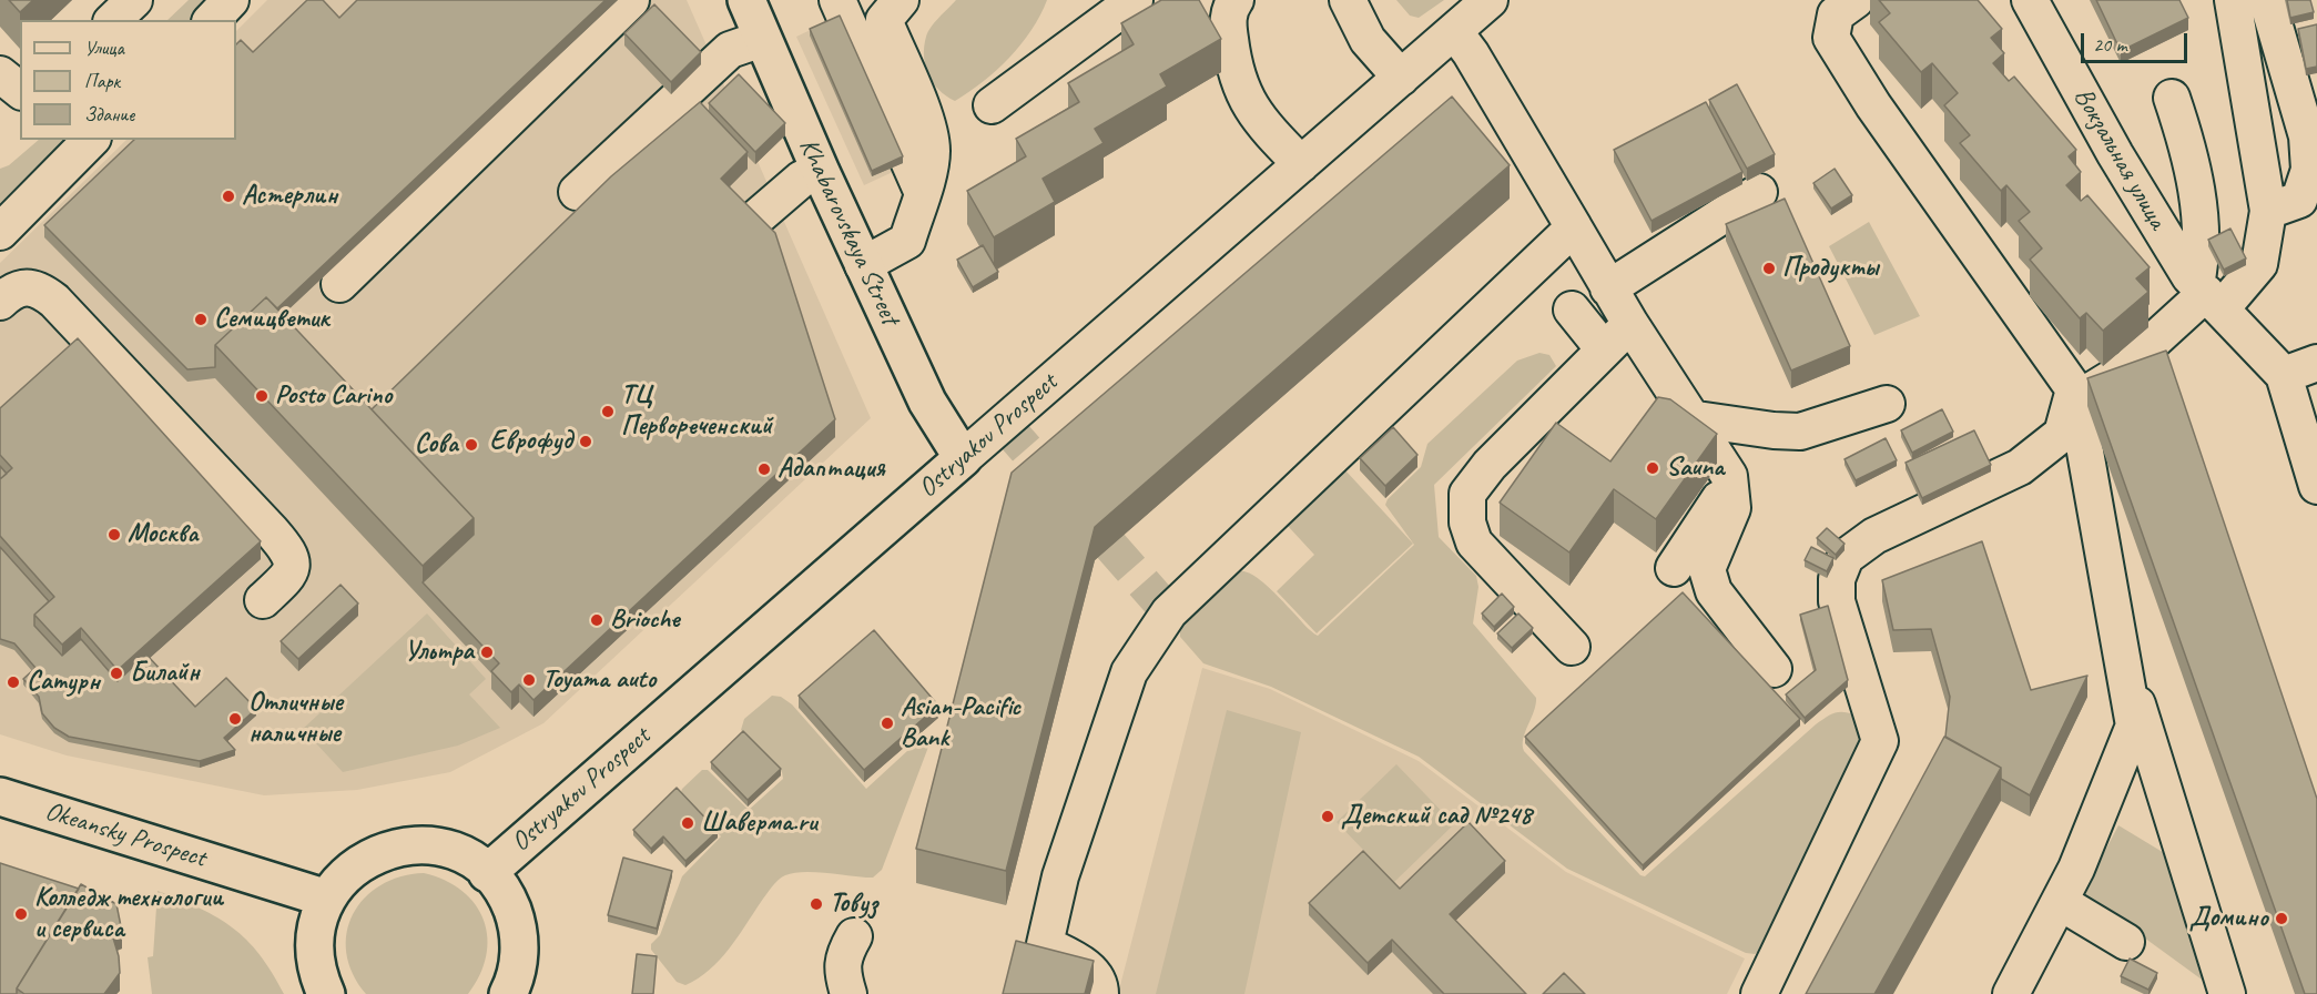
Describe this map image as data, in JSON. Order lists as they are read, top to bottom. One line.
{"streets":{"main road":["Khabarovskaya Street","Ostryakov Prospect","Okeansky Prospect"],"street":["Вокзальная улица"]},"crossings":[["Khabarovskaya Street","Ostryakov Prospect"]],"places":["Астерлин","Продукты","Семицветик","Posto Carino","ТЦ Первореченский","Еврофуд","Сова","Sauna","Адаптация","Москва","Brioche","Ультра","Билайн","Toyama auto","Сатурн","Отличные наличные","Asian-Pacific Bank","Детский сад №248","Шаверма.ru","Товуз","Колледж технологии и сервиса","Домино"],"legend":["Улица","Парк","Здание"],"scale_bar":"20 m"}
